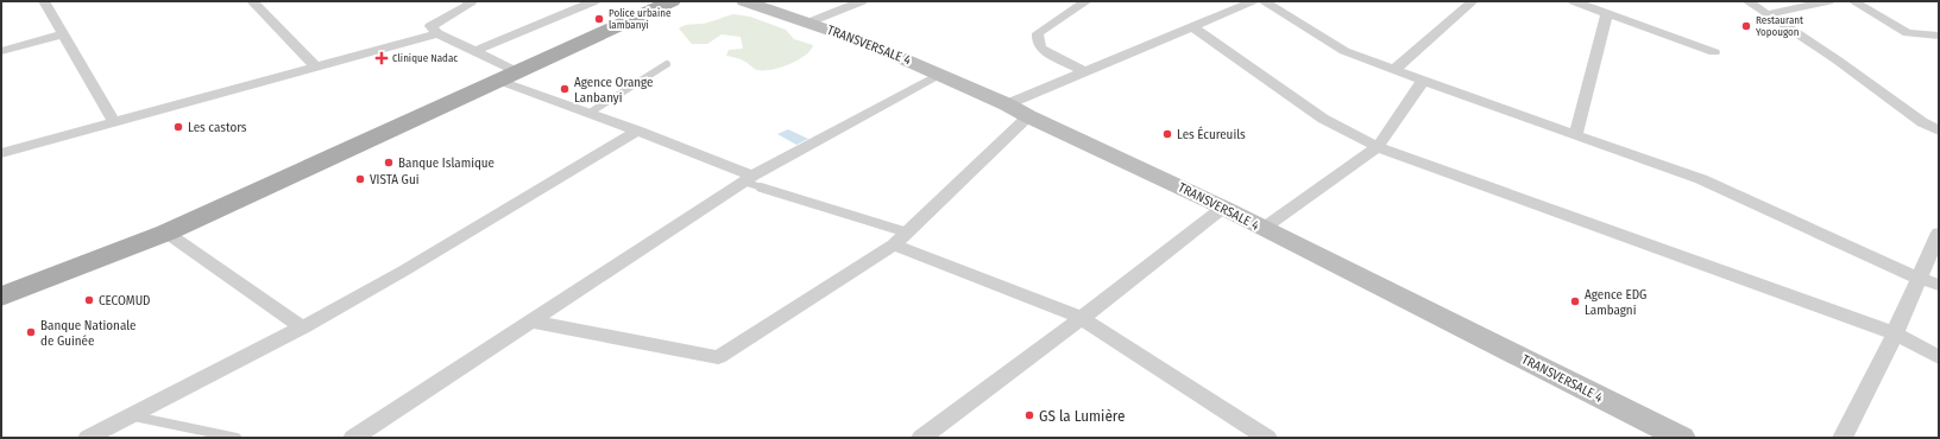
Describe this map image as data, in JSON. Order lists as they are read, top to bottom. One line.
{"streets":{"main road":["TRANSVERSALE 4"]},"places":{"other":["Police urbaine lambanyi","Restaurant Yopougon","Agence Orange Lanbanyi","Les castors","Les Écureuils","Banque Islamique","VISTA Gui","CECOMUD","Agence EDG Lambagni","Banque Nationale de Guinée","GS la Lumière"],"health":["Clinique Nadac"]}}
